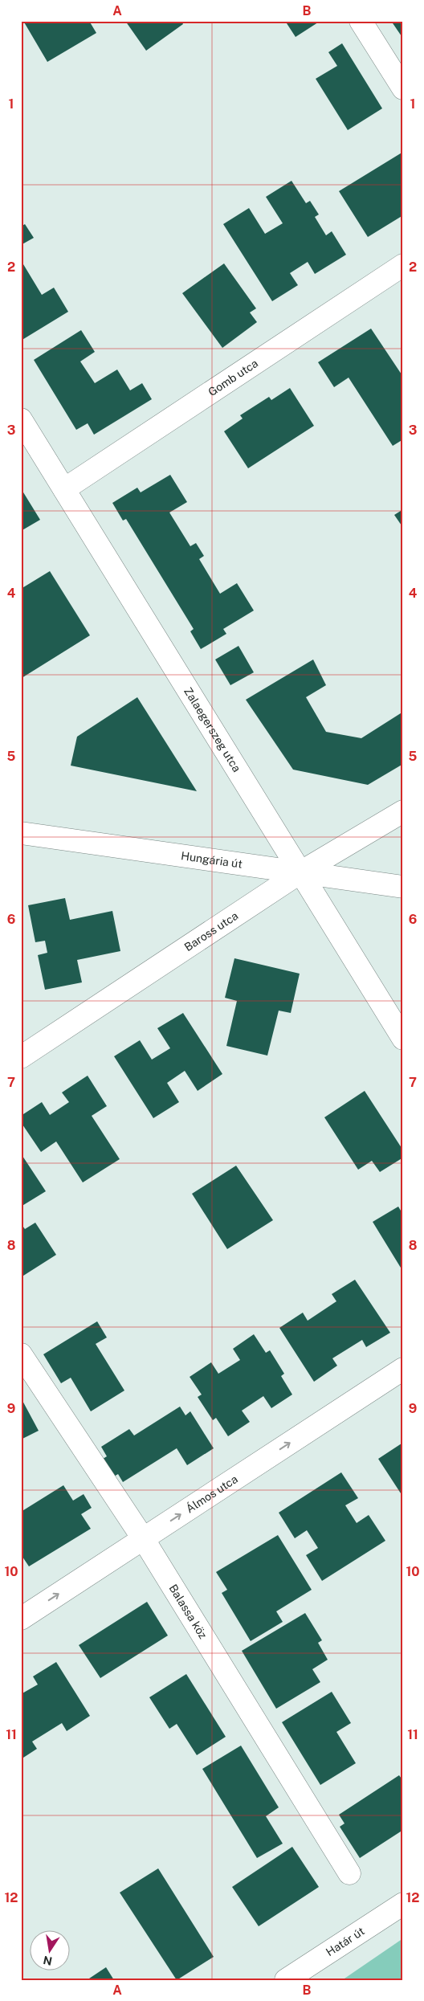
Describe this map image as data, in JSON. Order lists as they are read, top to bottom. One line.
{"streets":{"street":["Gomb utca","Zalaegerszeg utca","Hungária út","Baross utca","Álmos utca","Balassa köz","Határ út"]},"crossings":[["Gomb utca","Zalaegerszeg utca"],["Zalaegerszeg utca","Hungária út"],["Zalaegerszeg utca","Baross utca"],["Hungária út","Baross utca"],["Álmos utca","Balassa köz"]],"one_way":["Álmos utca"],"north":"bottom","grid":{"columns":["A","B"],"rows":["1","2","3","4","5","6","7","8","9","10","11","12"]}}
